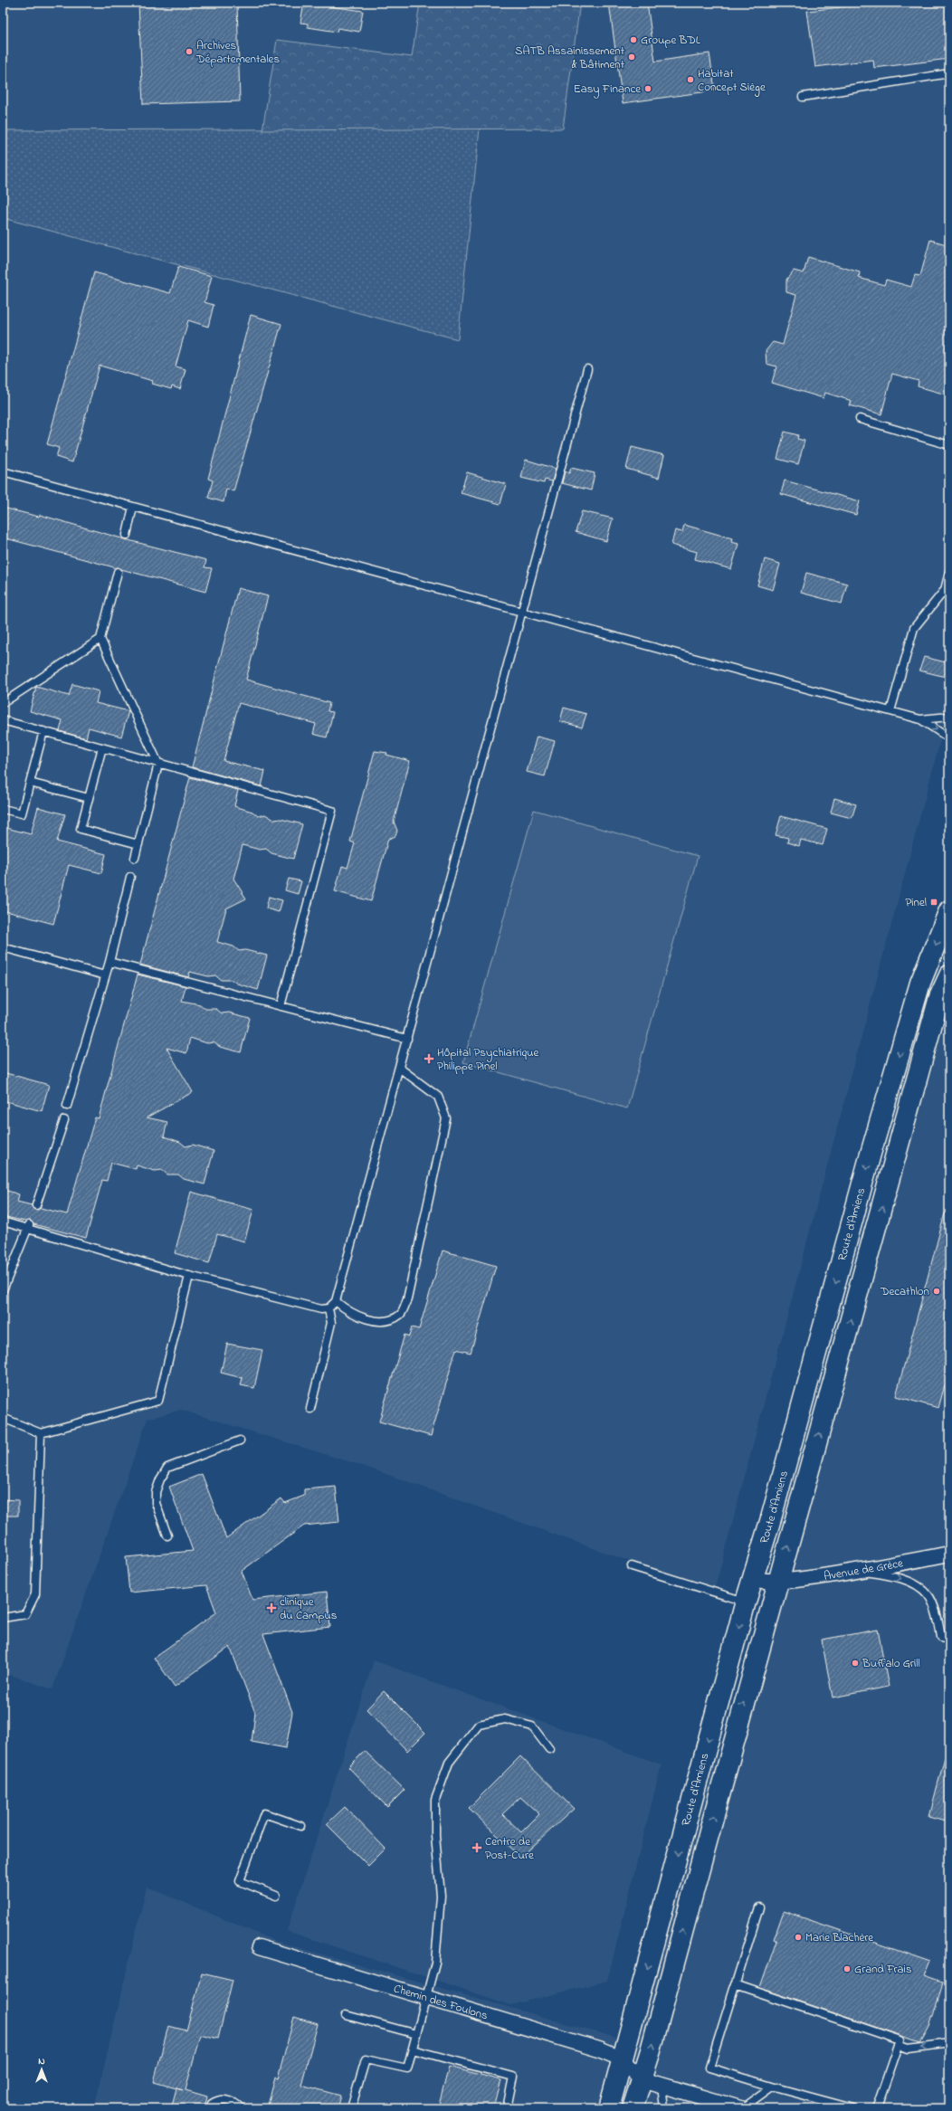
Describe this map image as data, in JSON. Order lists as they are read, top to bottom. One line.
{"streets":{"main road":["Route d'Amiens"],"street":["Avenue de Grèce","Chemin des Foulons"]},"crossings":[["Route d'Amiens","Avenue de Grèce"],["Route d'Amiens","Chemin des Foulons"]],"places":{"other":["Groupe BDL","Archives Départementales","SATB Assainissement & Bâtiment","Habitat Concept Siège","Easy Finance","Decathlon","Buffalo Grill","Marie Blachère","Grand Frais"],"transit":["Pinel"],"health":["Hôpital Psychiatrique Philippe Pinel","clinique du Campus","Centre de Post-Cure"]},"north":"top"}
